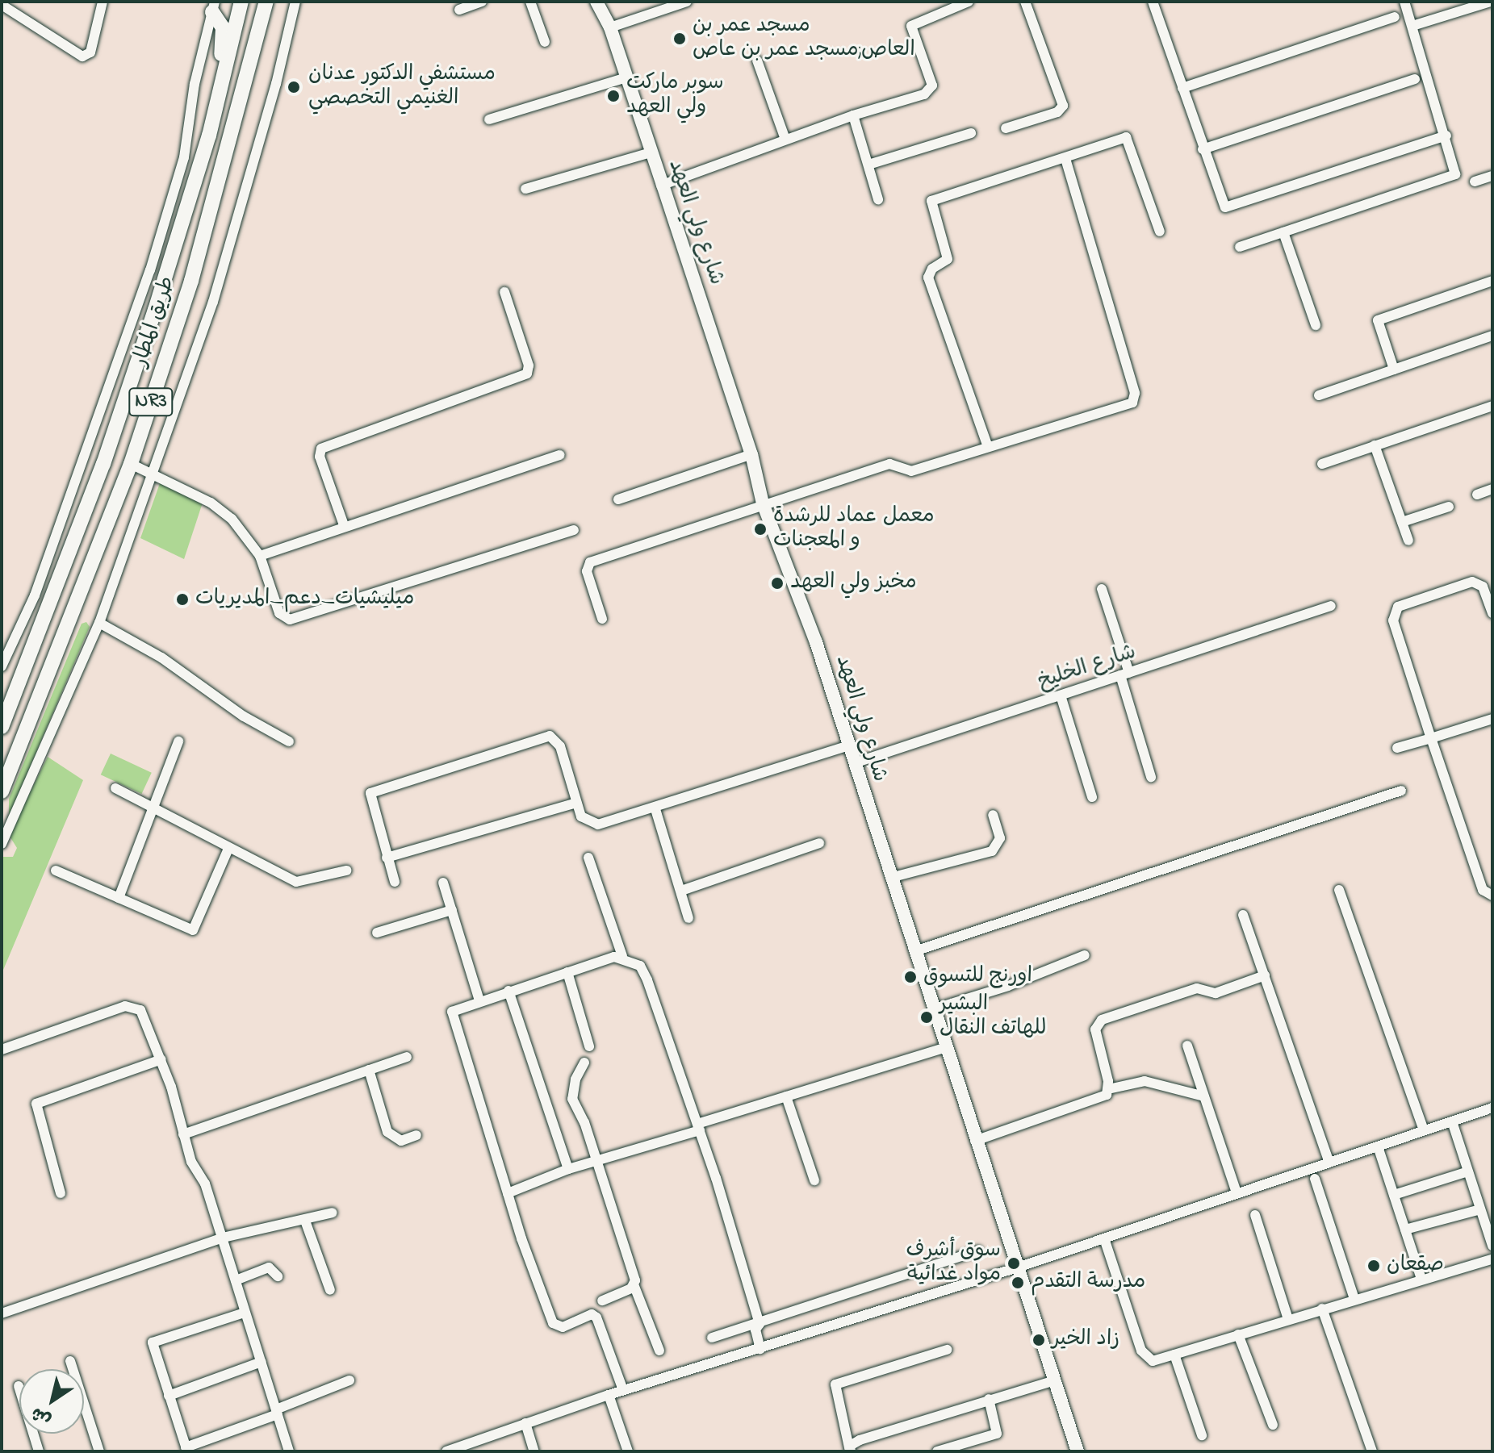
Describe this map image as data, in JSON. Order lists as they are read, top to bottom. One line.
{"streets":{"highway":["طريق المطار","NR3"],"main road":["شارع ولي العهد"],"street":["شارع الخليخ"]},"crossings":[["شارع ولي العهد","شارع الخليخ"]],"places":["مسجد عمر بن العاص;مسجد عمر بن عاص","مستشفي الدكتور عدنان الغنيمي التخصصي","سوبر ماركت ولي العهد","معمل عماد للرشدة و المعجنات","مخبز ولي العهد","ميليشيات_دعم_المديريات","اورنج للتسوق","البشير للهاتف النقال","سوق أشرف مواد غدائية","صقعان","مدرسة التقدم","زاد الخير"],"north":"bottom left"}
